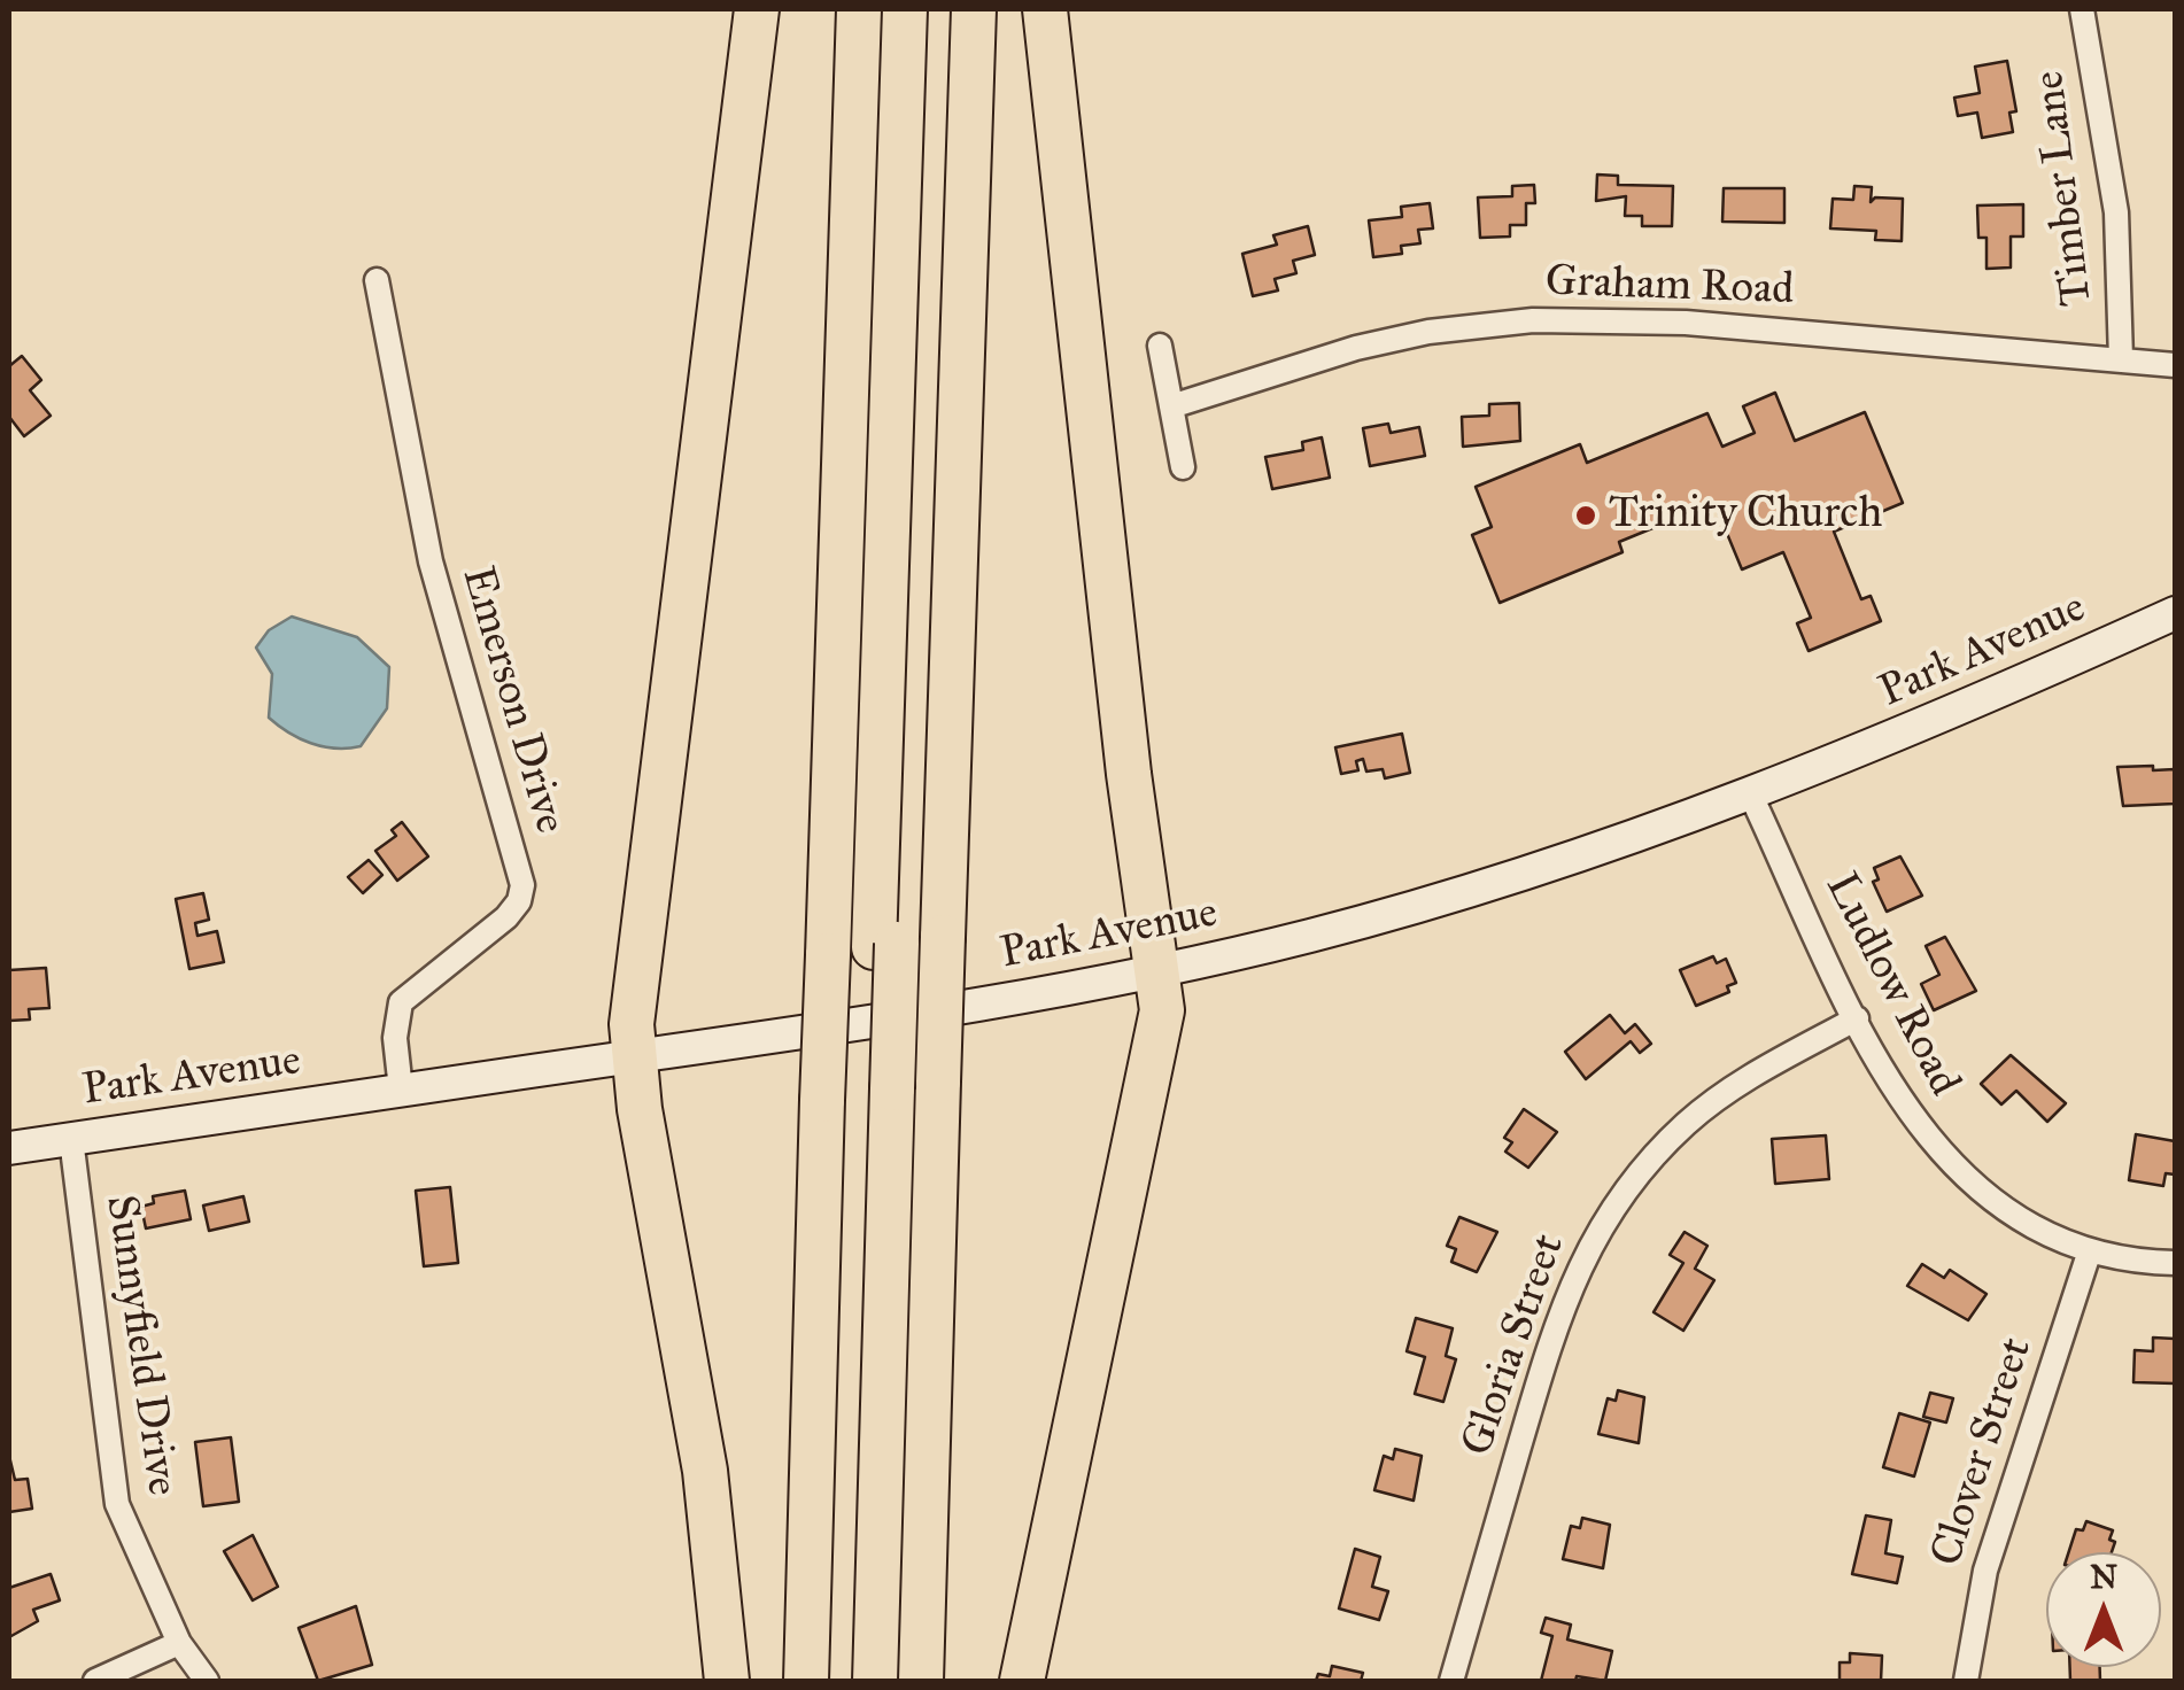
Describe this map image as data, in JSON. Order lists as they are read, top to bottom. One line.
{"streets":{"main road":["Park Avenue"],"street":["Timber Lane","Graham Road","Emerson Drive","Ludlow Road","Sunnyfield Drive","Gloria Street","Clover Street"]},"crossings":[["Timber Lane","Graham Road"],["Park Avenue","Emerson Drive"],["Park Avenue","Ludlow Road"],["Park Avenue","Sunnyfield Drive"],["Ludlow Road","Gloria Street"],["Ludlow Road","Clover Street"]],"places":["Trinity Church"],"north":"top"}
